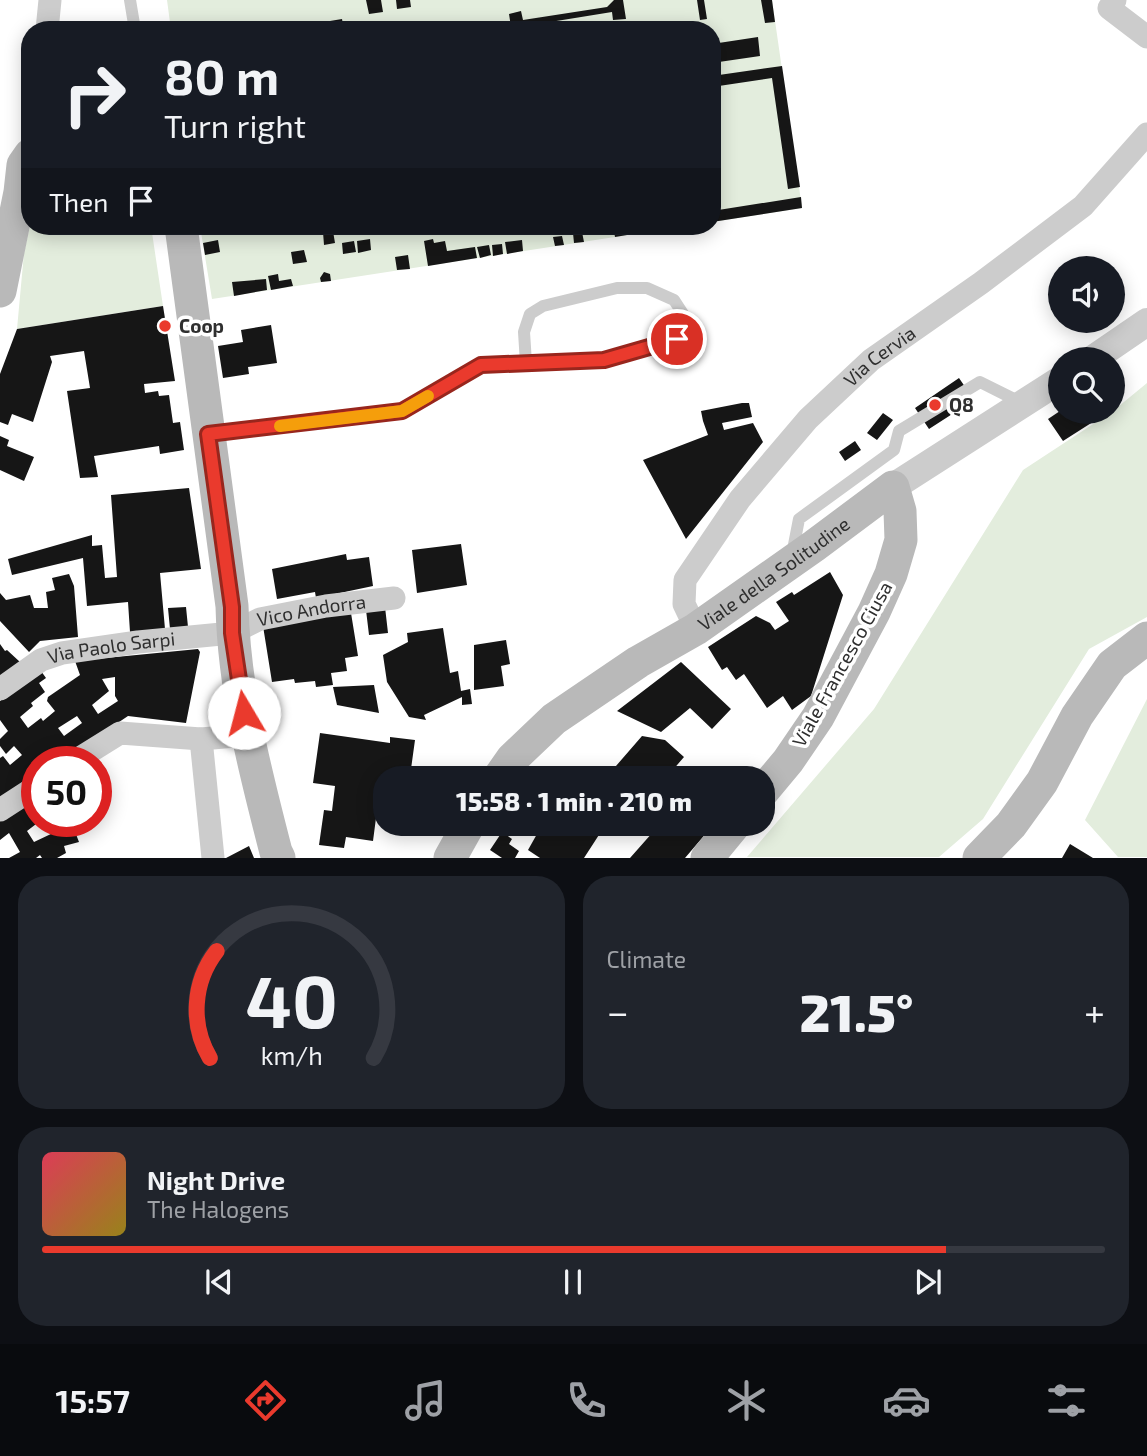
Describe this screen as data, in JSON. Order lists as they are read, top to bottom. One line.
{"streets":{"main road":["Viale della Solitudine","Viale Francesco Ciusa"],"street":["Via Cervia","Vico Andorra","Via Paolo Sarpi"]},"crossings":[["Via Cervia","Viale della Solitudine"],["Viale della Solitudine","Viale Francesco Ciusa"],["Vico Andorra","Via Paolo Sarpi"]],"places":["Coop","Q8"],"page":{"turn":["80 m","Turn right"],"then":"Then","limit":"50","trip":"15:58 · 1 min · 210 m","tile":"Climate","heat":["−","21.5°","+"],"song":["Night Drive","The Halogens"],"tabs":"15:57","gauge":["40","km/h"]}}
